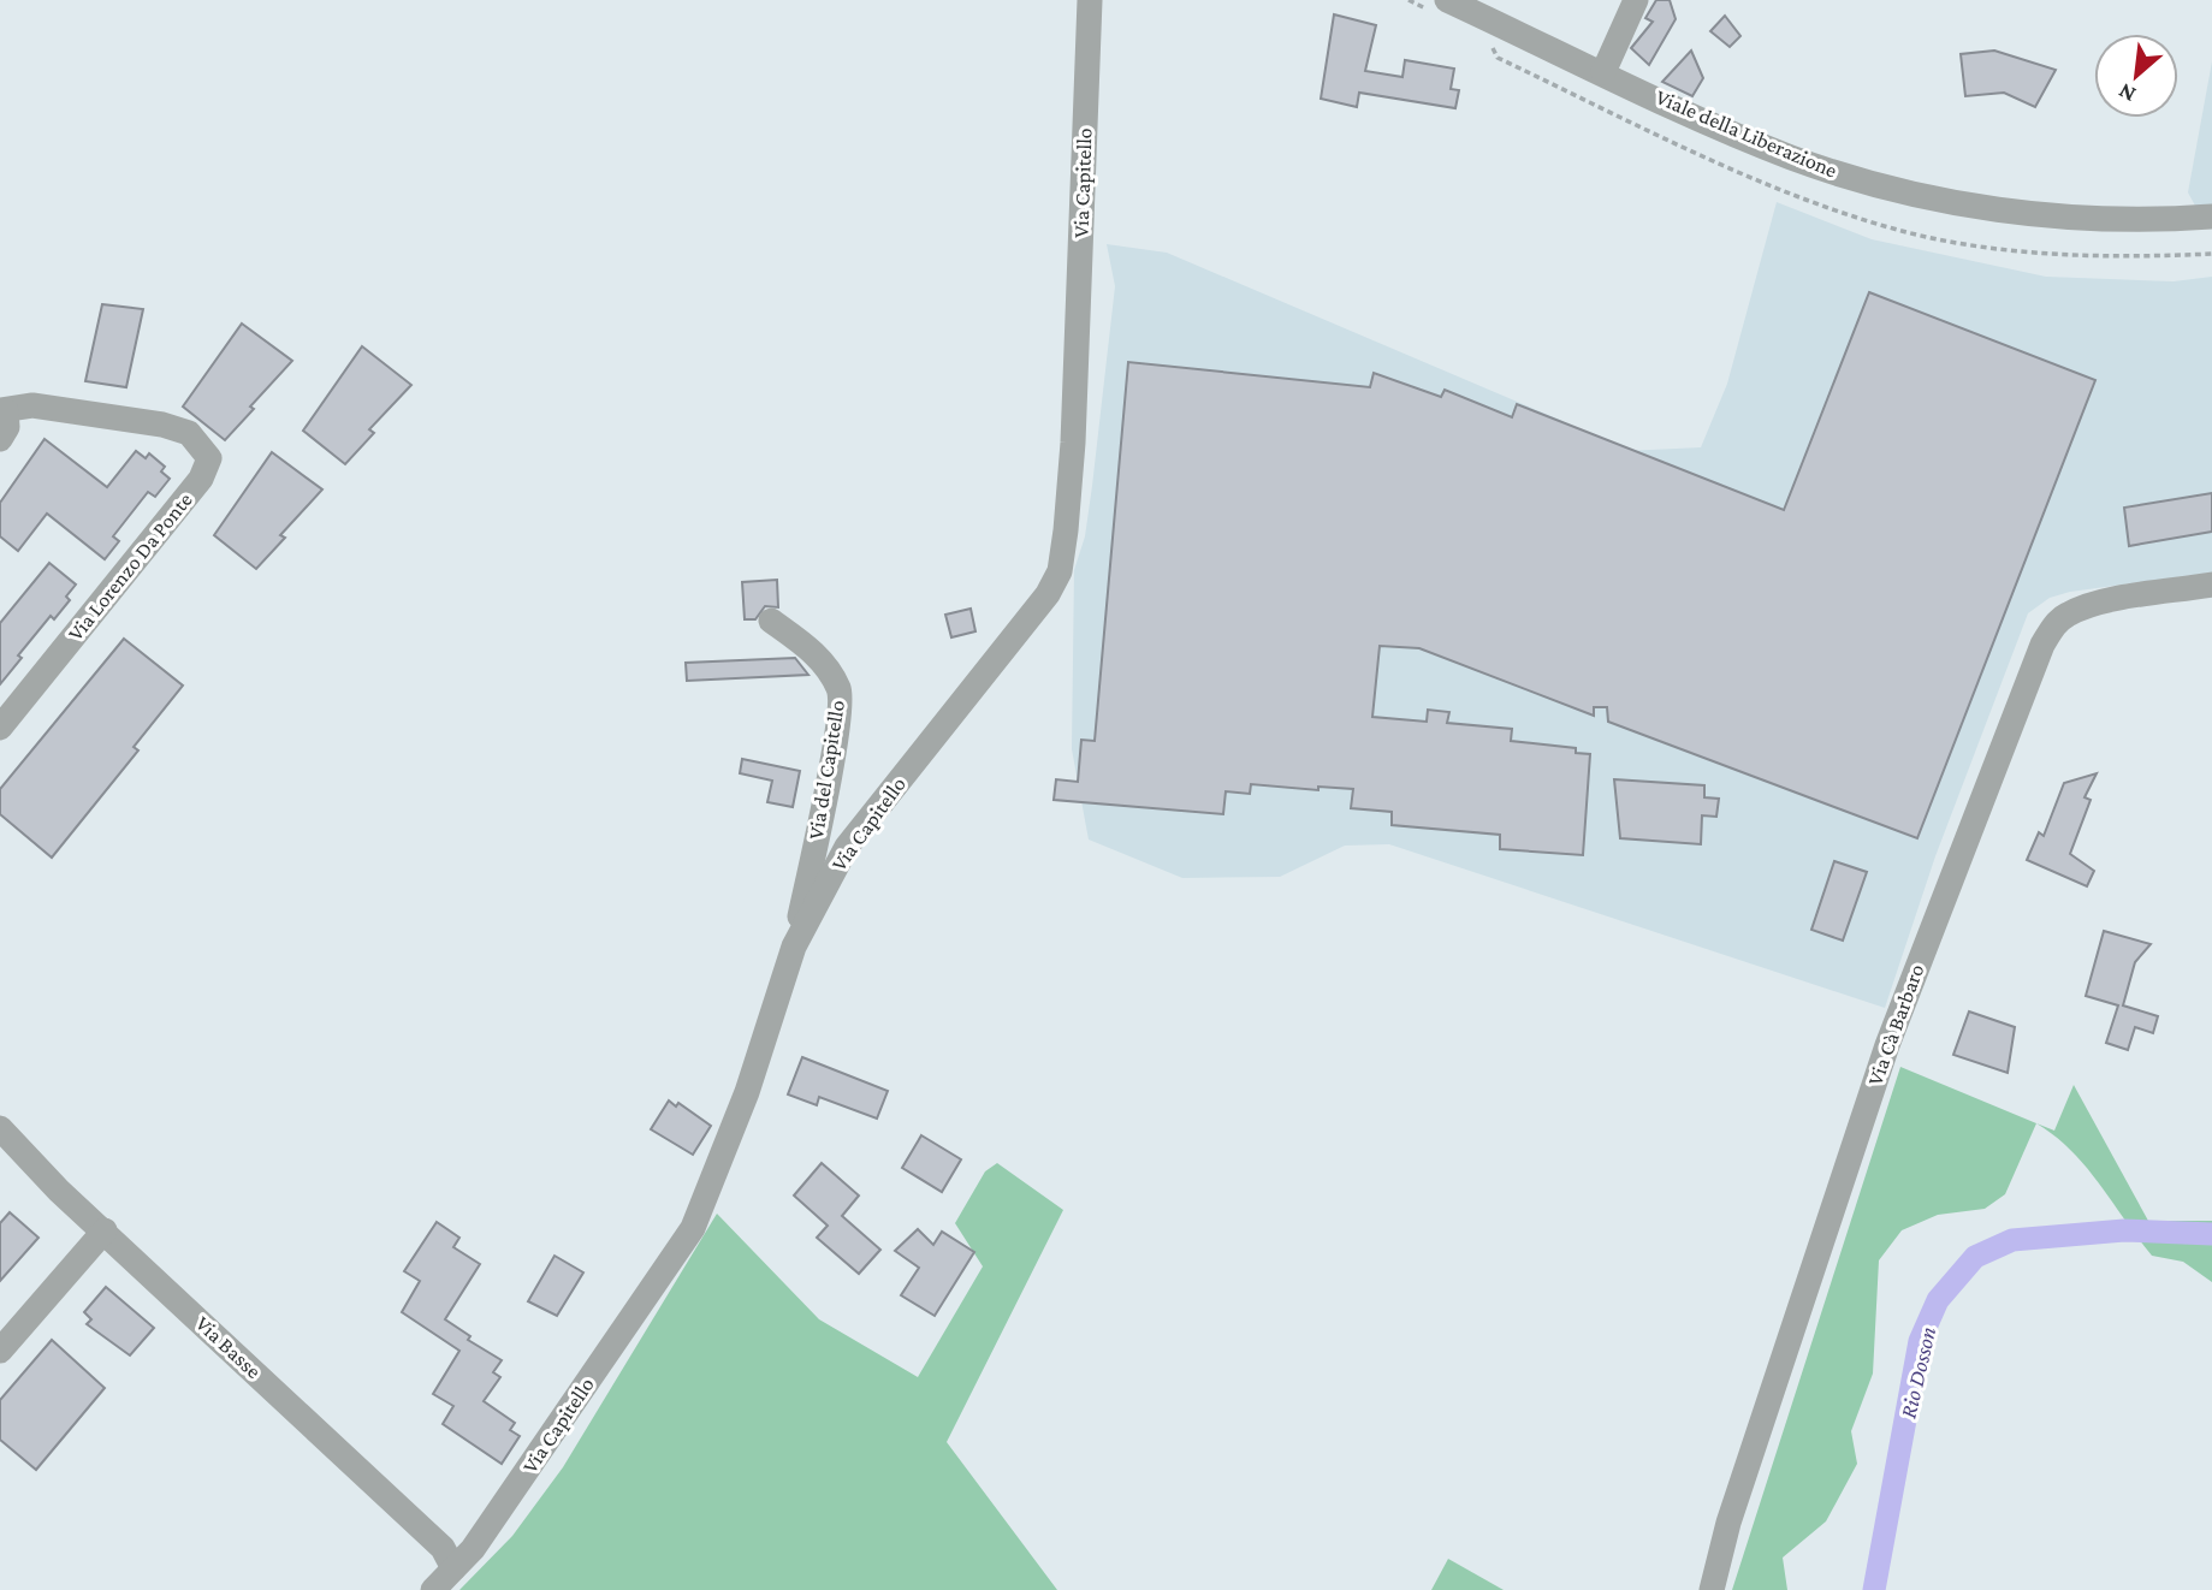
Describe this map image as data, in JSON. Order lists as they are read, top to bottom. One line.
{"streets":{"street":["Viale della Liberazione","Via Capitello","Via Lorenzo Da Ponte","Via del Capitello","Via Cà Barbaro","Via Basse"]},"crossings":[["Via Capitello","Via del Capitello"],["Via Capitello","Via Basse"]],"water":["Rio Dosson"],"north":"bottom left"}
